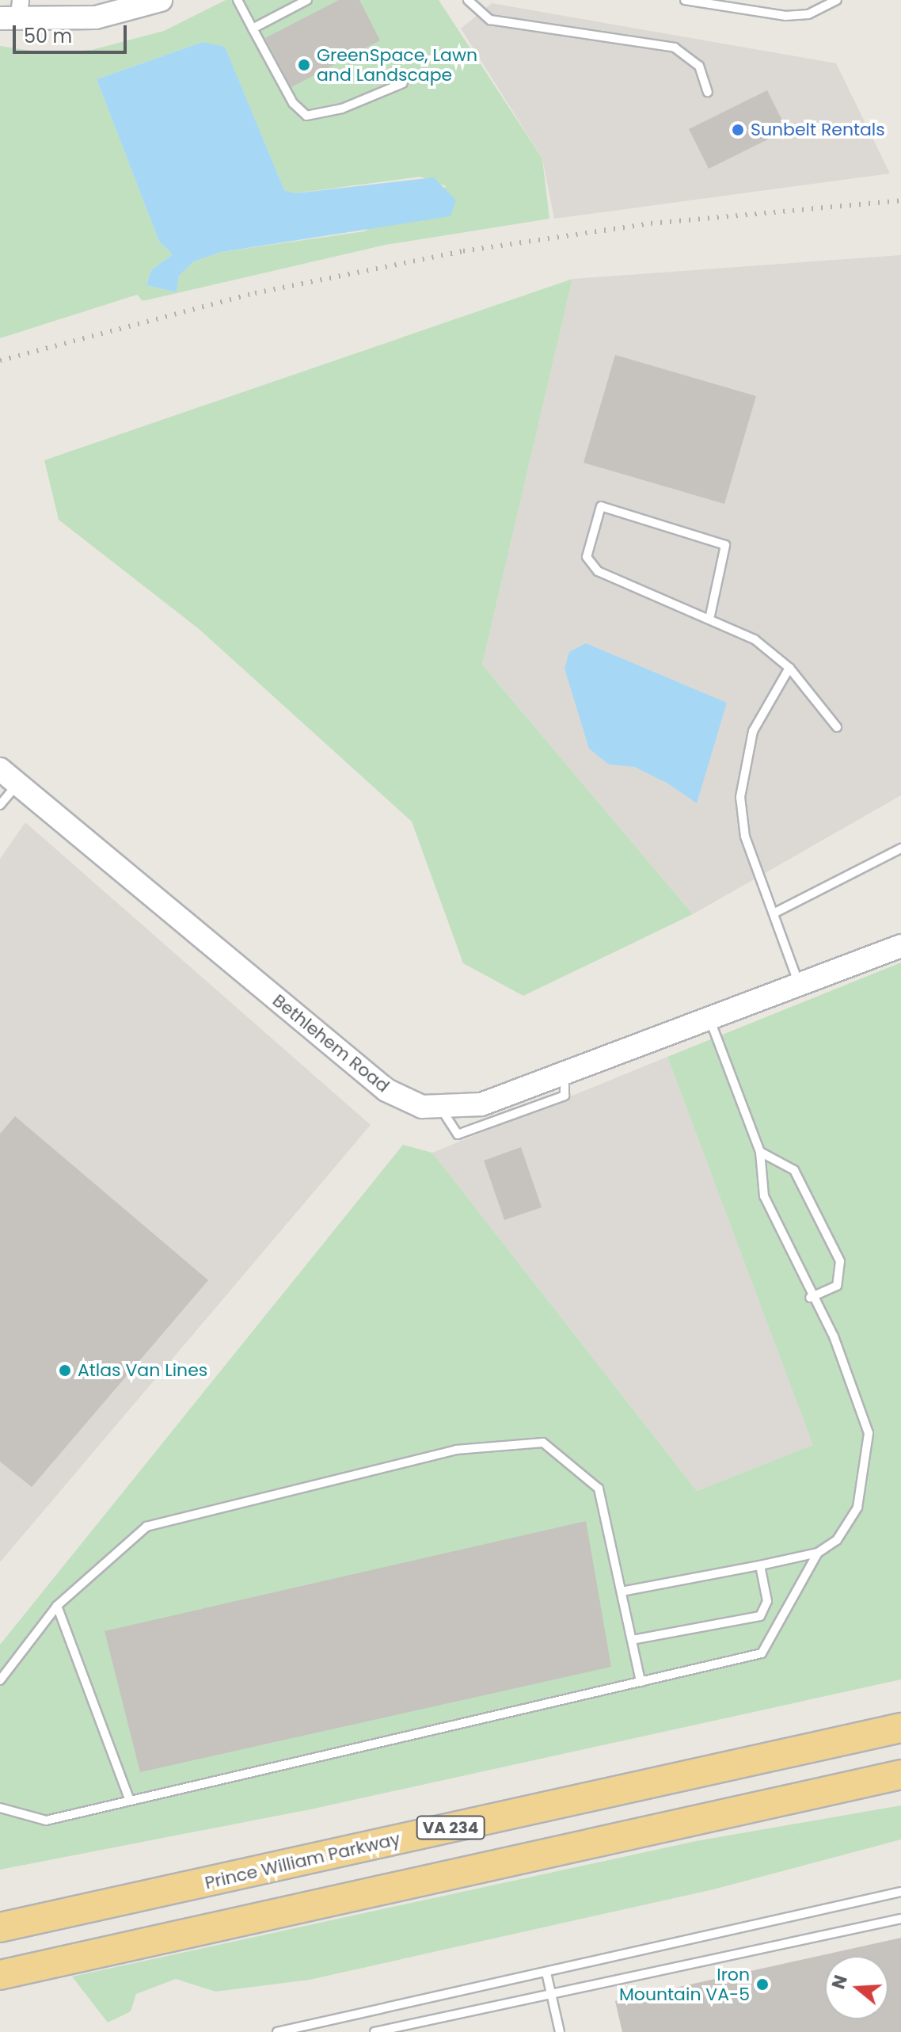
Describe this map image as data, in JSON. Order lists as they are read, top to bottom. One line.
{"streets":{"highway":["VA 234","Prince William Parkway"],"street":["Bethlehem Road"]},"places":["GreenSpace, Lawn and Landscape","Sunbelt Rentals","Atlas Van Lines","Iron Mountain VA-5"],"scale_bar":"50 m","north":"left"}
